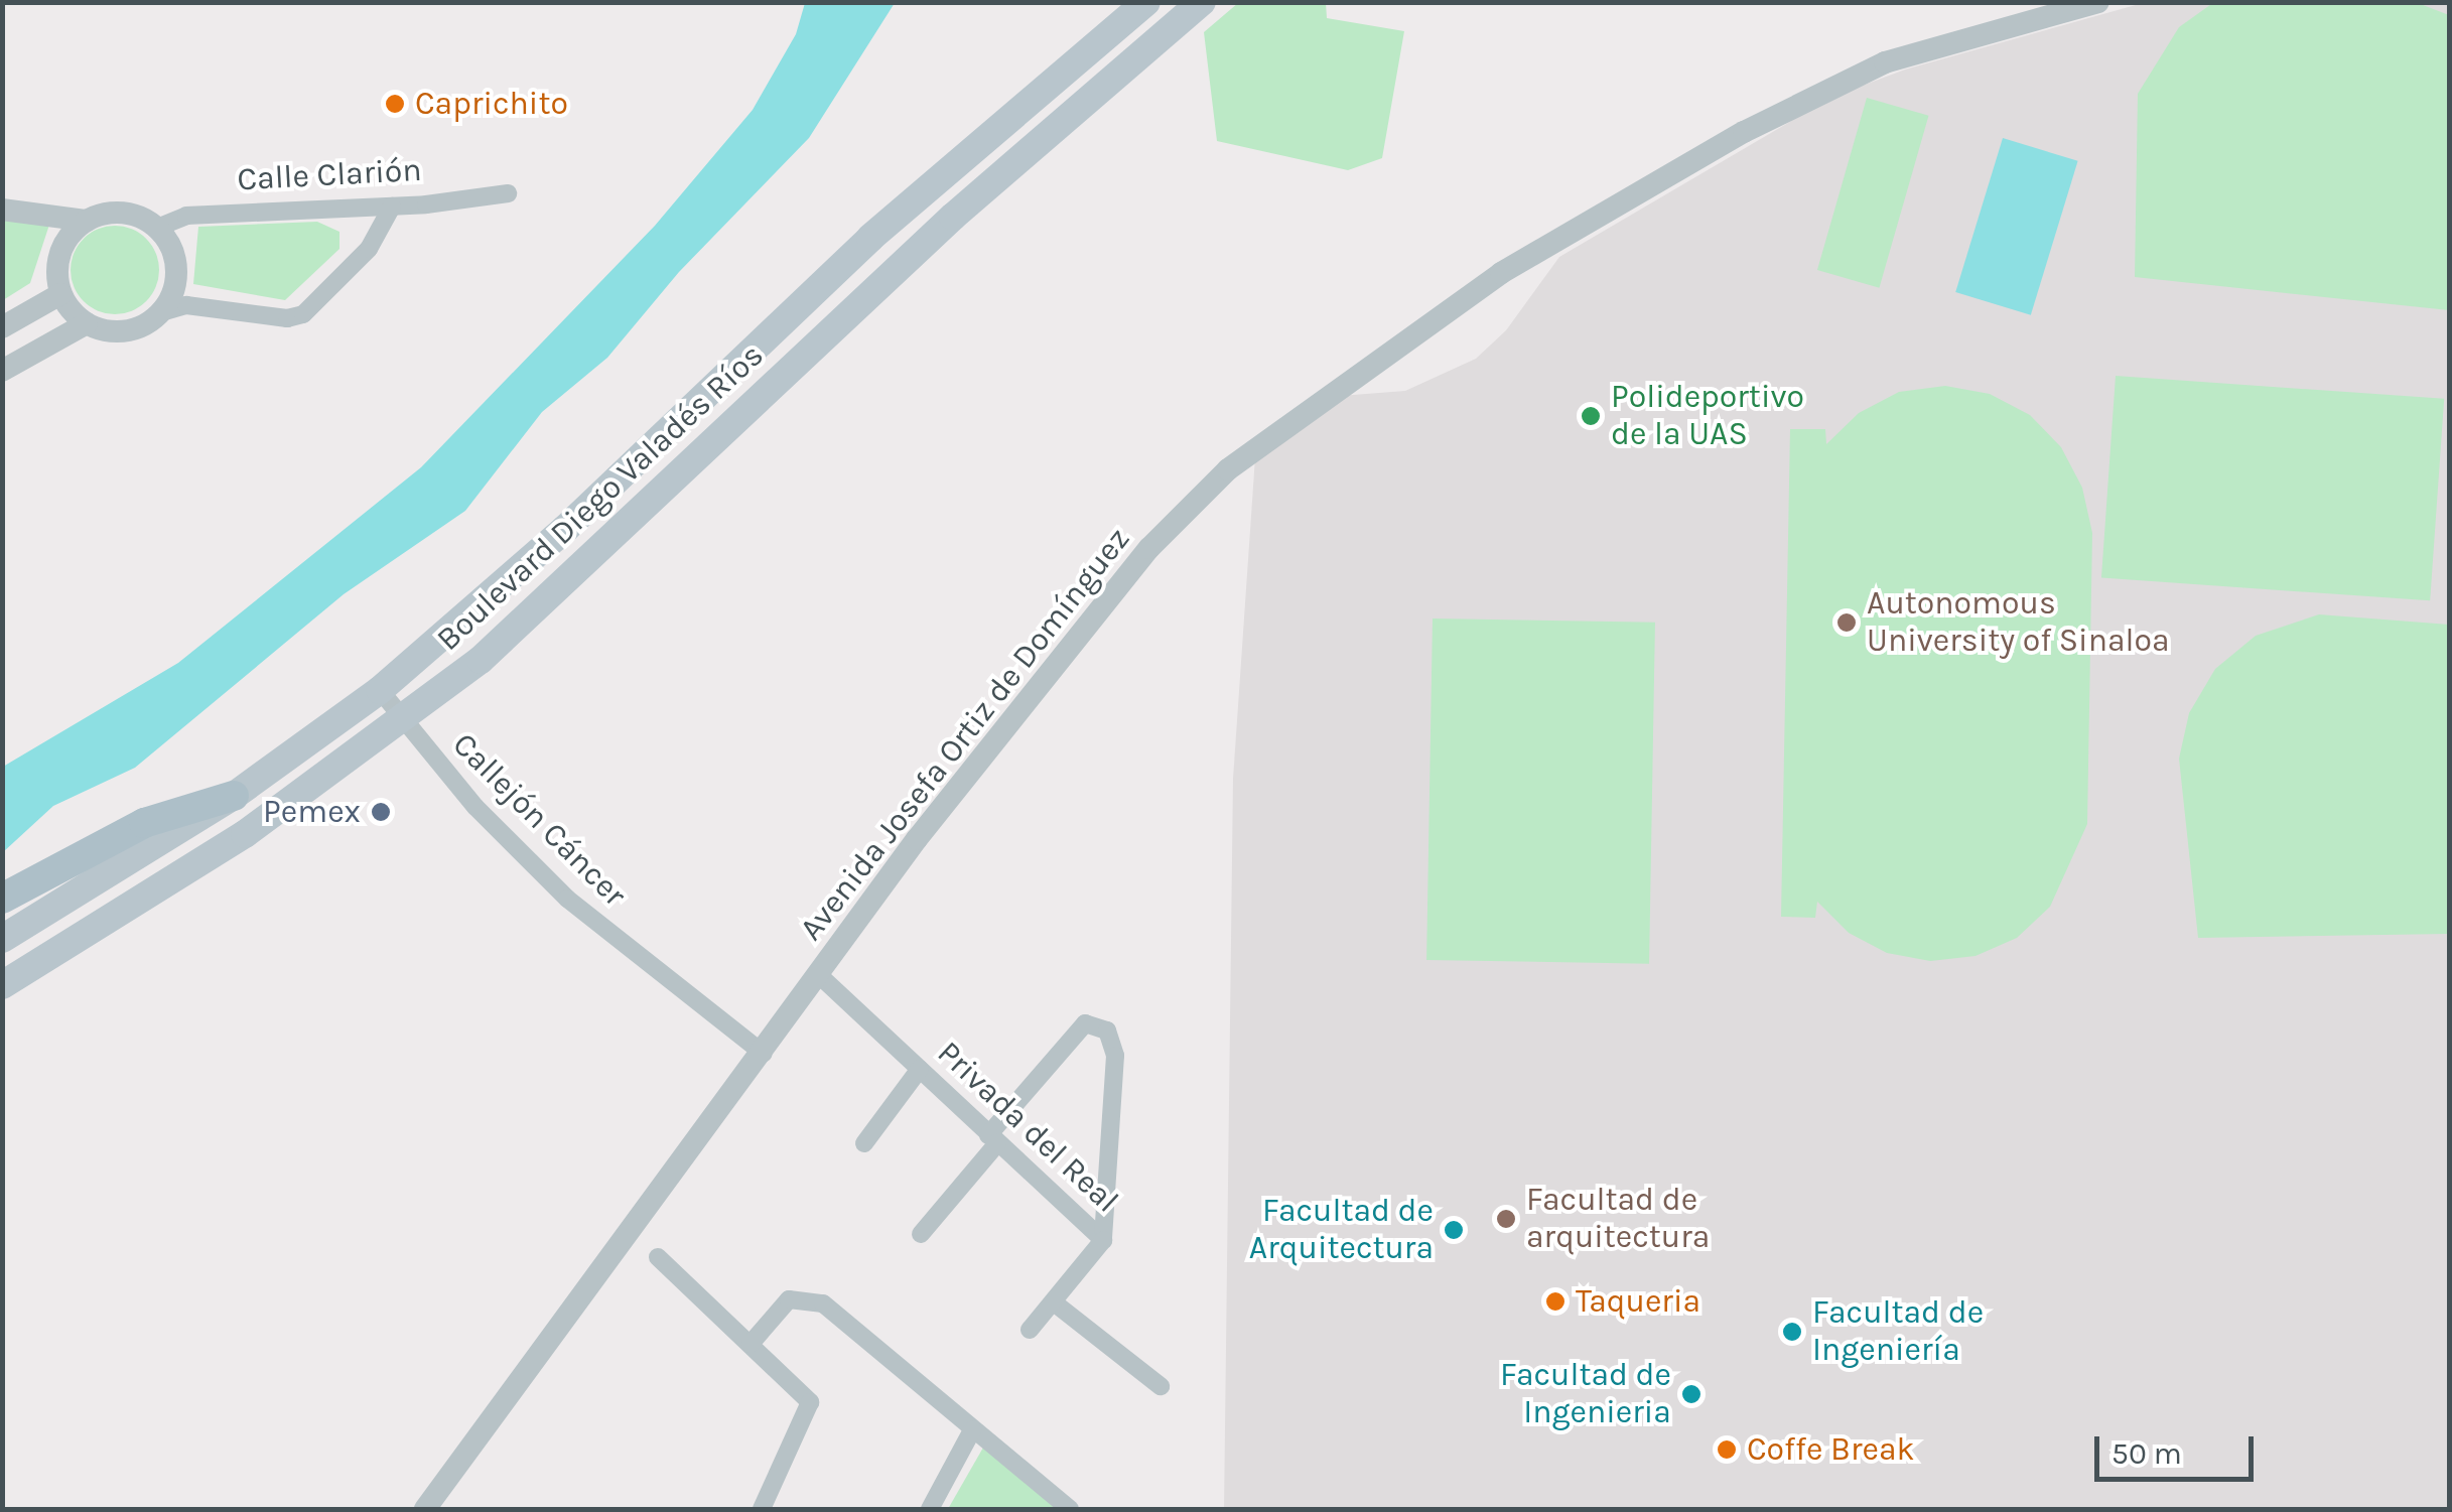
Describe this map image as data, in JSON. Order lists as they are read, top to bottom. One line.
{"streets":{"main road":["Boulevard Diego Valadés Ríos"],"street":["Calle Clarión","Avenida Josefa Ortiz de Domínguez","Callejón Cáncer","Privada del Real"]},"crossings":[["Boulevard Diego Valadés Ríos","Callejón Cáncer"],["Avenida Josefa Ortiz de Domínguez","Callejón Cáncer"],["Avenida Josefa Ortiz de Domínguez","Privada del Real"]],"places":["Caprichito","Polideportivo de la UAS","Autonomous University of Sinaloa","Pemex","Facultad de arquitectura","Facultad de Arquitectura","Taqueria","Facultad de Ingeniería","Facultad de Ingenieria","Coffe Break"],"scale_bar":"50 m"}
